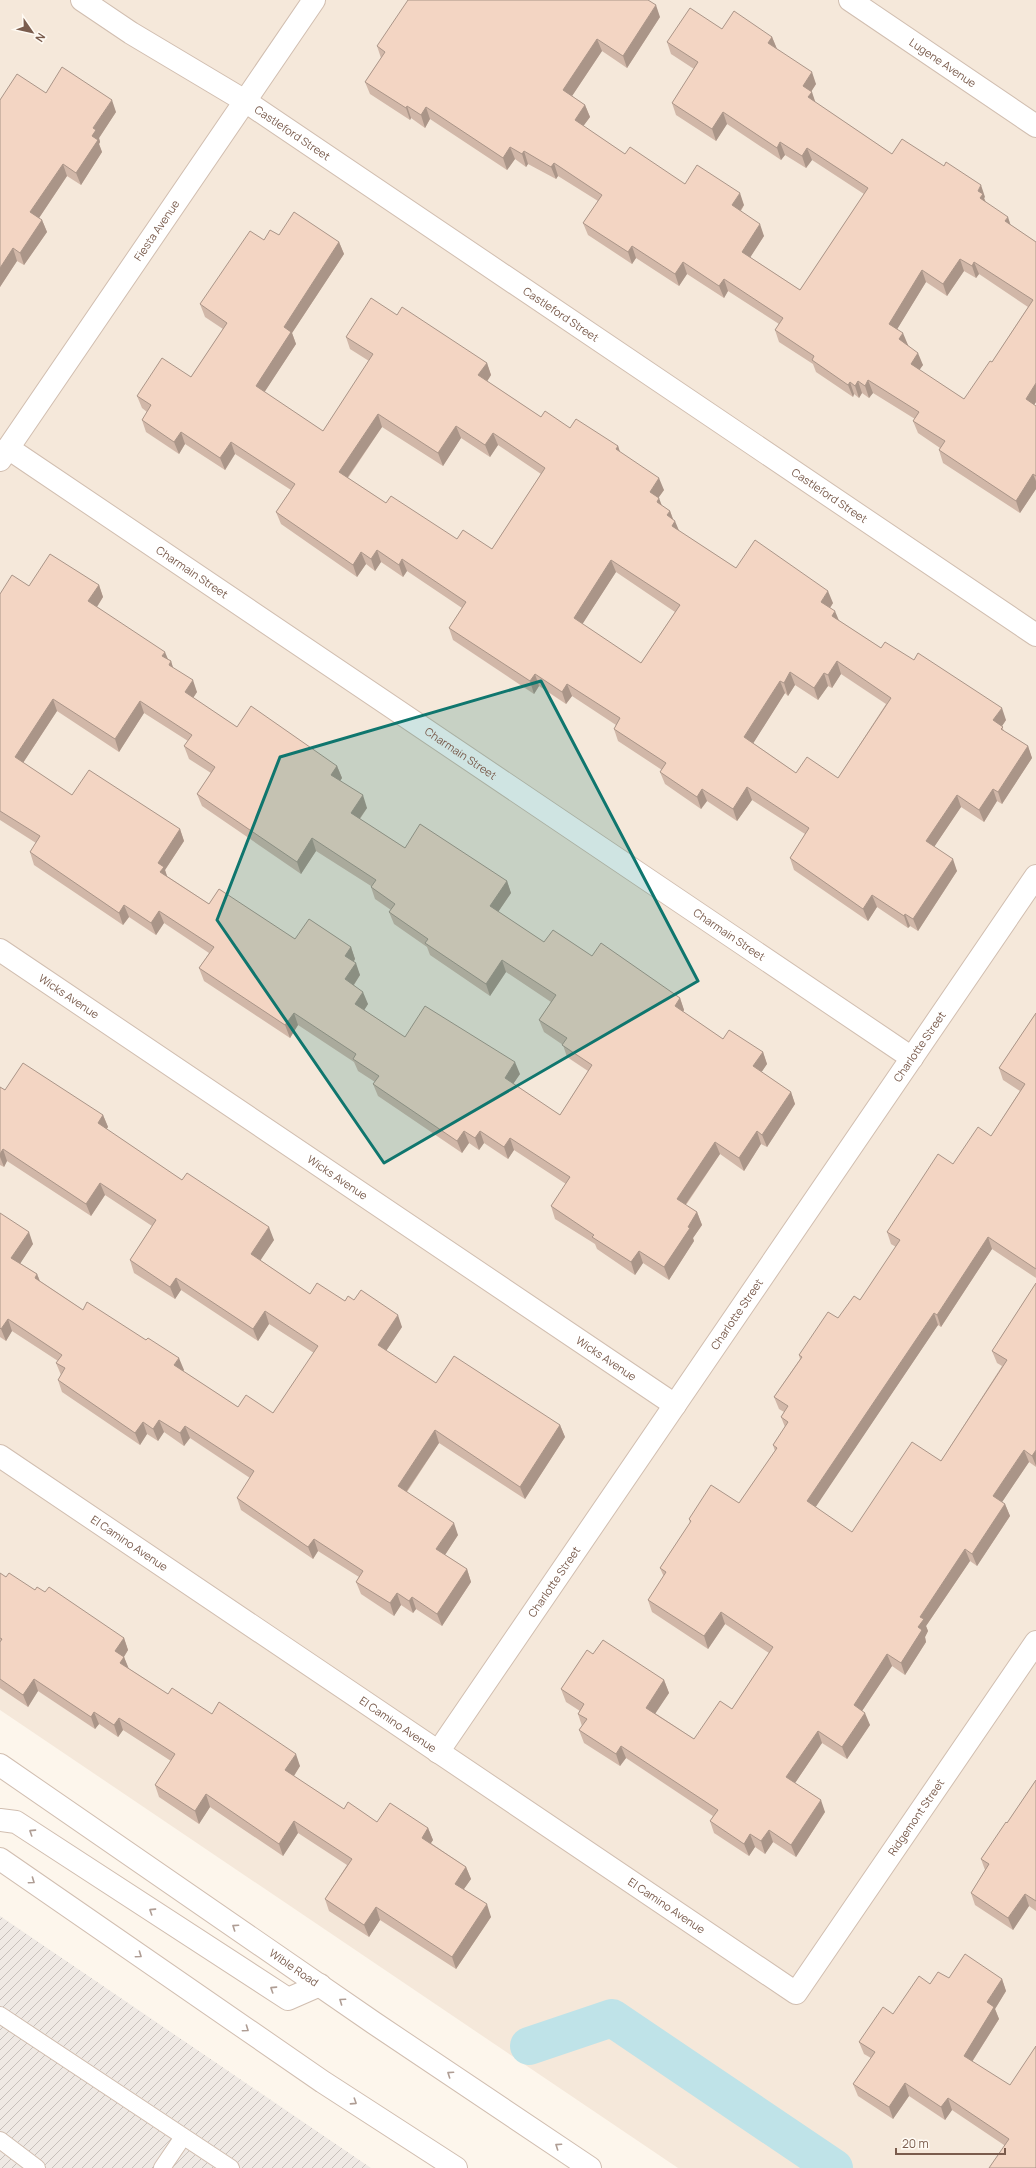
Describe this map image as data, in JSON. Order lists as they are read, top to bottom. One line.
{"streets":{"street":["Lugene Avenue","Castleford Street","Fiesta Avenue","Charmain Street","Wicks Avenue","Charlotte Street","El Camino Avenue","Ridgemont Street","Wible Road"]},"crossings":[["Castleford Street","Fiesta Avenue"],["Fiesta Avenue","Charmain Street"],["Charmain Street","Charlotte Street"],["Wicks Avenue","Charlotte Street"],["Charlotte Street","El Camino Avenue"],["El Camino Avenue","Ridgemont Street"]],"scale_bar":"20 m","north":"bottom right"}
